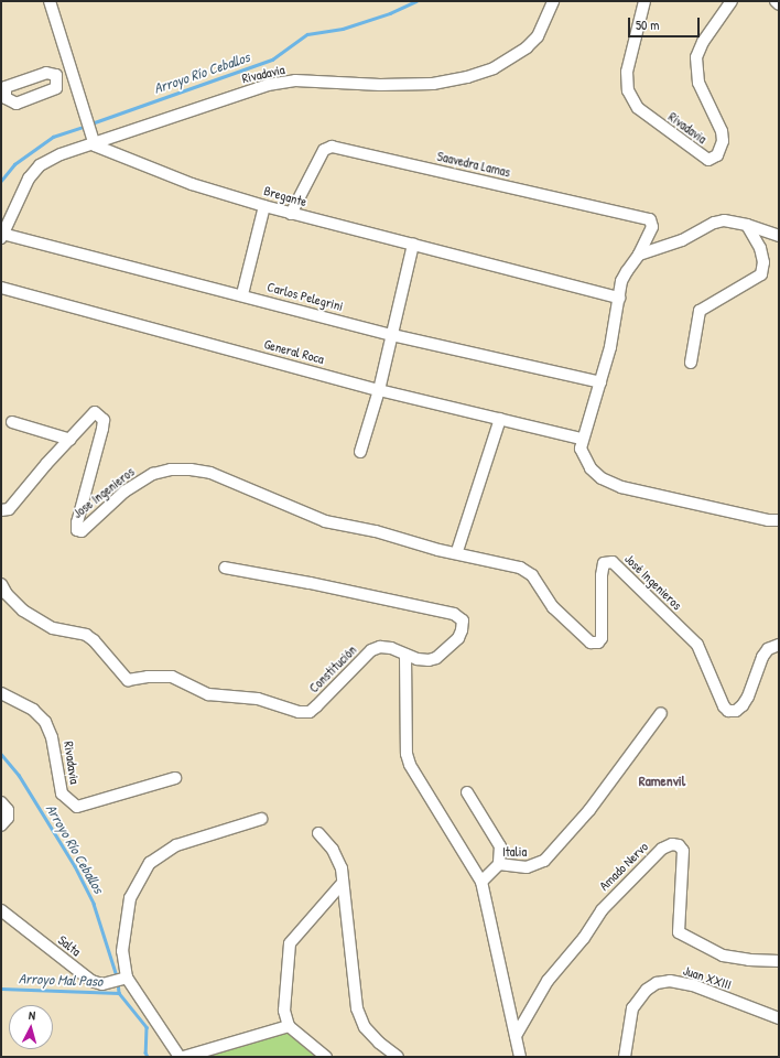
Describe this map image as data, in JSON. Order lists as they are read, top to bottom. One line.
{"streets":{"street":["Rivadavia","Saavedra Lamas","Bregante","Carlos Pelegrini","General Roca","Jose Ingenieros","José Ingenieros","Constitución","Italia","Amado Nervo","Salta","Juan XXIII"]},"crossings":[["Rivadavia","Bregante"],["Rivadavia","Carlos Pelegrini"],["Saavedra Lamas","Bregante"],["Jose Ingenieros","José Ingenieros"]],"districts":["Ramenvil"],"water":["Arroyo Río Ceballos","Arroyo Mal Paso"],"scale_bar":"50 m","north":"top"}
